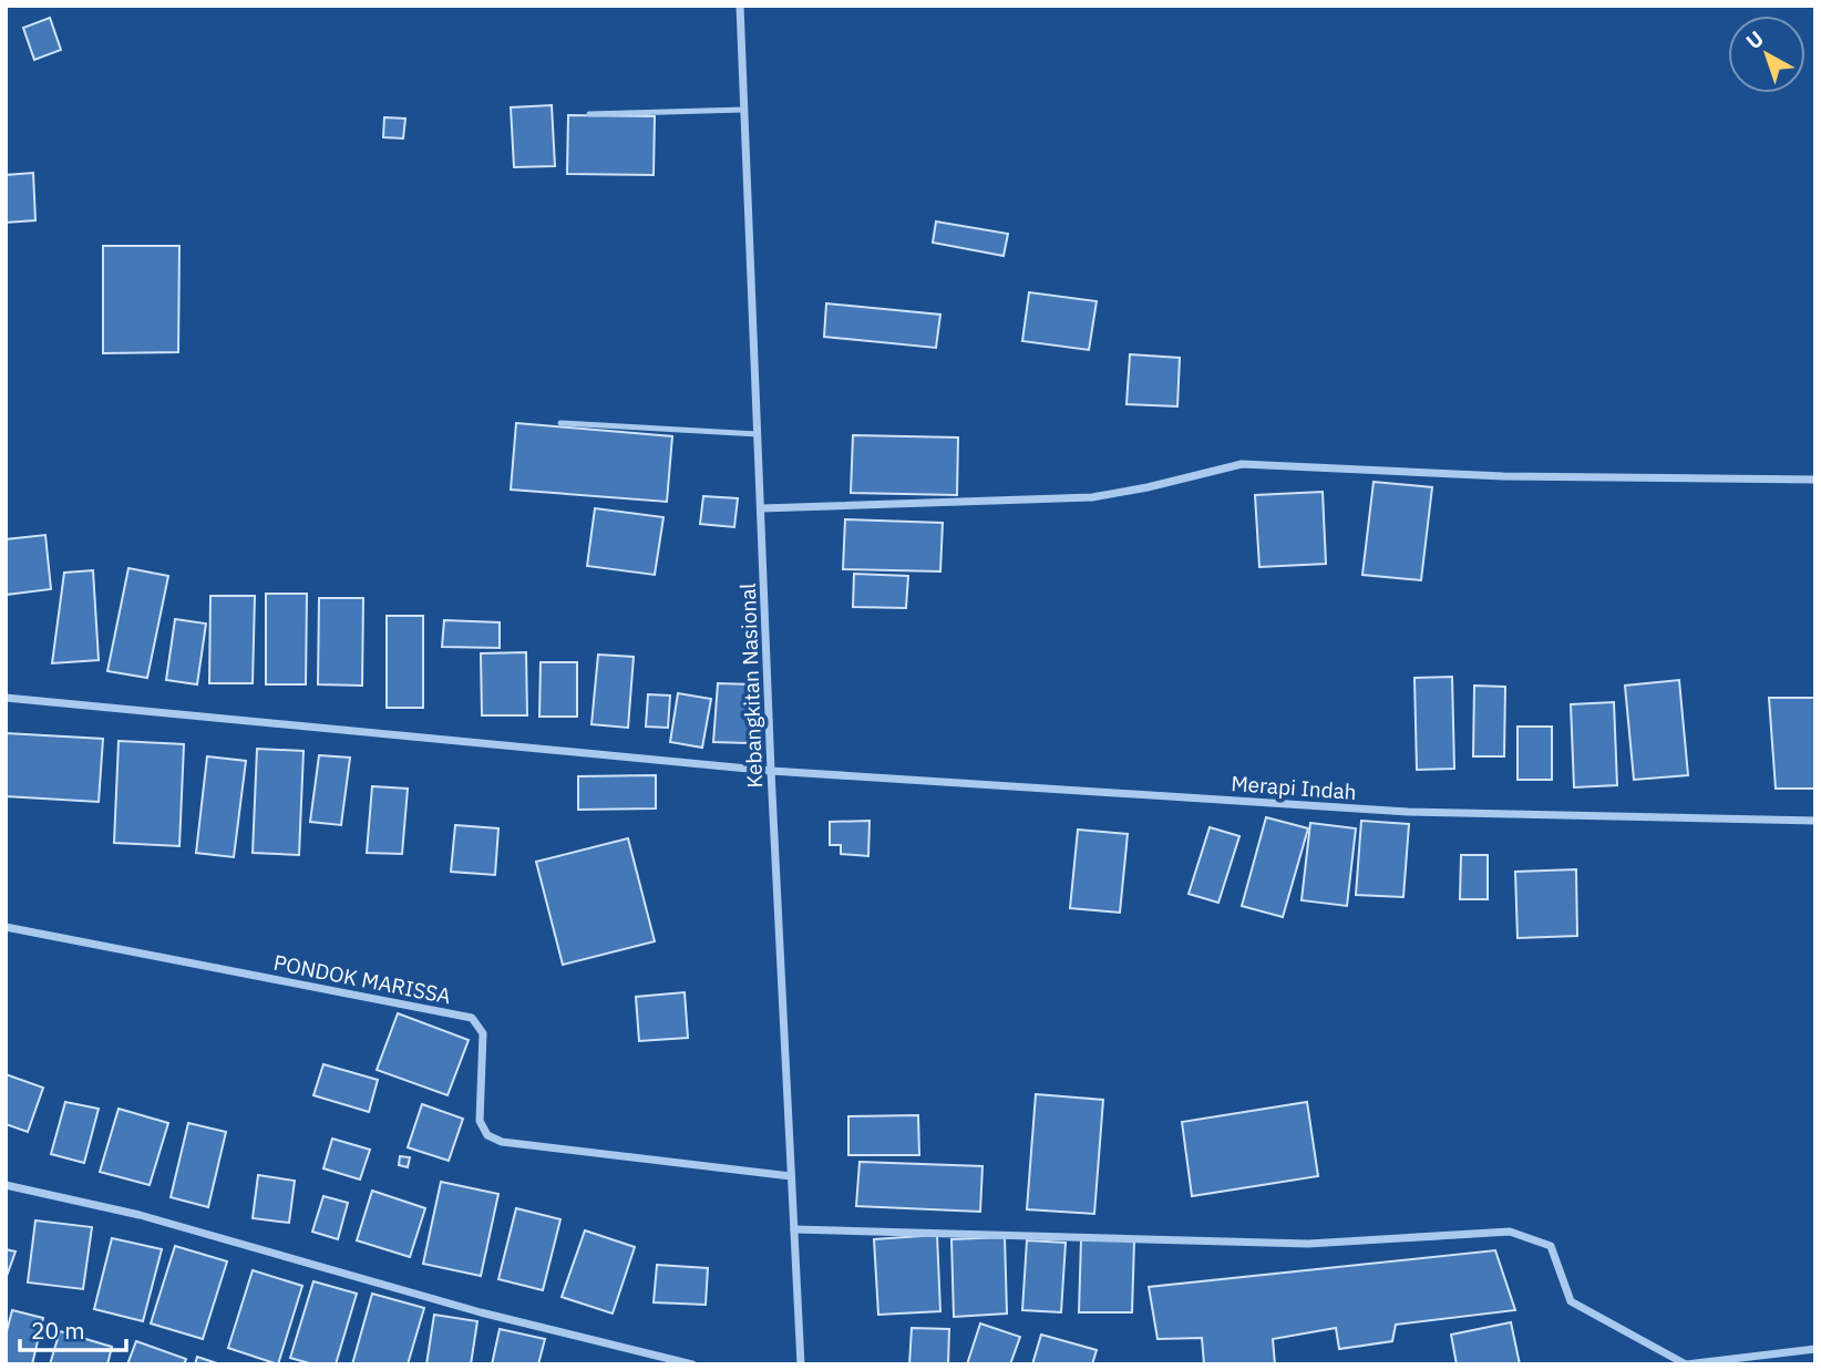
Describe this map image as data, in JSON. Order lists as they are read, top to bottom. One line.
{"streets":{"street":["Kebangkitan Nasional","Merapi Indah","PONDOK MARISSA"]},"crossings":[["Kebangkitan Nasional","Merapi Indah"],["Kebangkitan Nasional","PONDOK MARISSA"]],"scale_bar":"20 m","north":"top left"}
